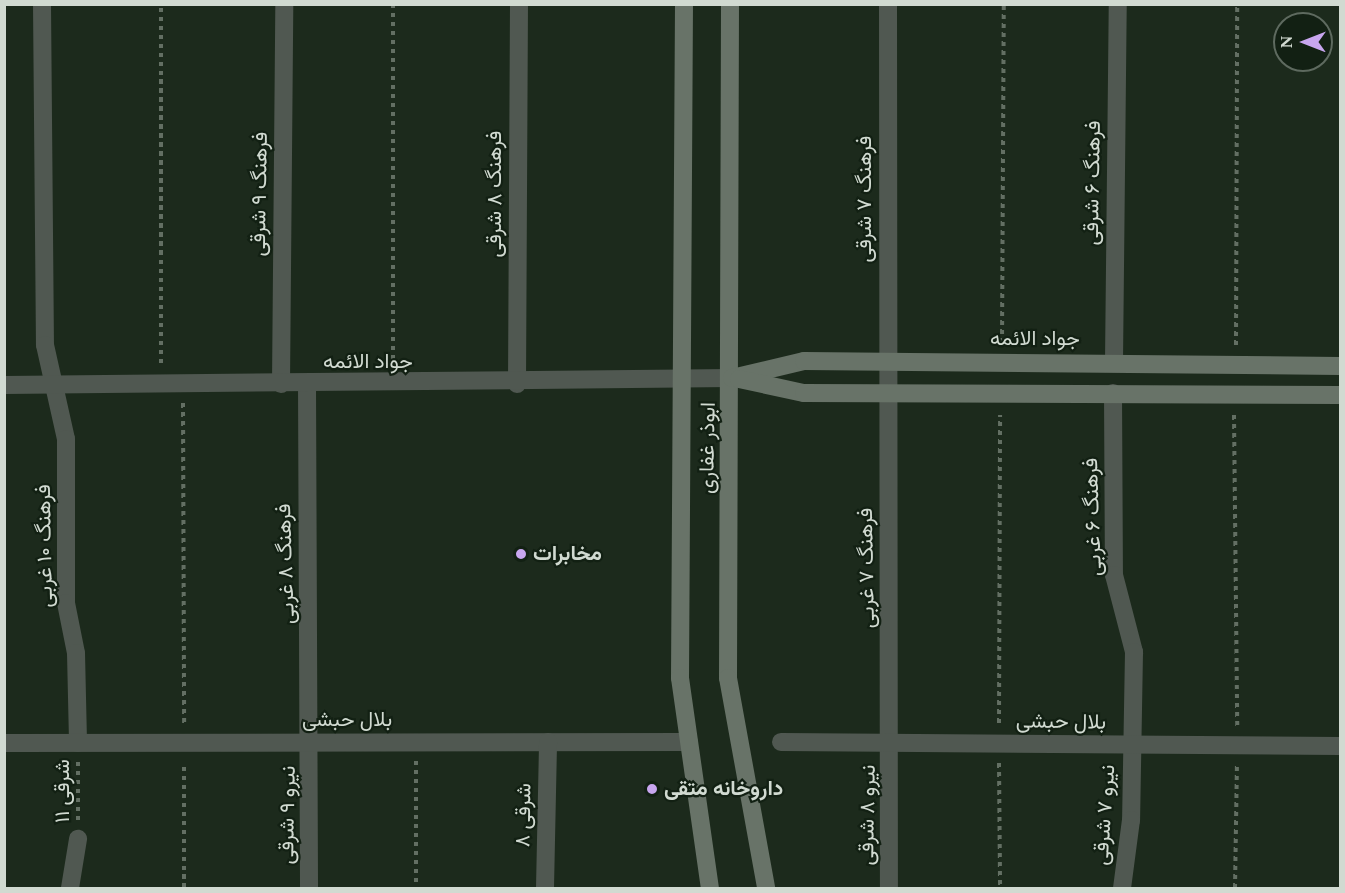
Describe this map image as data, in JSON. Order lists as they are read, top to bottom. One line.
{"streets":{"street":["فرهنگ ۶ شرقی","فرهنگ ۹ شرقی","فرهنگ ۸ شرقی","فرهنگ ۷ شرقی","جواد الائمه","ابوذر غفاری","فرهنگ ۶ غربی","فرهنگ ۱۰ غربی","فرهنگ ۸ غربی","فرهنگ ۷ غربی","بلال حبشی","نیرو ۹ شرقی","۸ شرقی","نیرو ۸ شرقی","نیرو ۷ شرقی"],"path":["۱۱ شرقی"]},"crossings":[["فرهنگ ۶ شرقی","جواد الائمه"],["فرهنگ ۹ شرقی","جواد الائمه"],["فرهنگ ۸ شرقی","جواد الائمه"],["فرهنگ ۷ شرقی","جواد الائمه"],["فرهنگ ۷ شرقی","فرهنگ ۷ غربی"],["جواد الائمه","ابوذر غفاری"],["جواد الائمه","فرهنگ ۶ غربی"],["جواد الائمه","فرهنگ ۱۰ غربی"],["جواد الائمه","فرهنگ ۸ غربی"],["جواد الائمه","فرهنگ ۷ غربی"],["ابوذر غفاری","بلال حبشی"],["فرهنگ ۶ غربی","بلال حبشی"],["فرهنگ ۶ غربی","نیرو ۷ شرقی"],["فرهنگ ۱۰ غربی","بلال حبشی"],["فرهنگ ۱۰ غربی","۱۱ شرقی"],["فرهنگ ۸ غربی","بلال حبشی"],["فرهنگ ۸ غربی","نیرو ۹ شرقی"],["فرهنگ ۷ غربی","بلال حبشی"],["فرهنگ ۷ غربی","نیرو ۸ شرقی"],["بلال حبشی","۱۱ شرقی"],["بلال حبشی","نیرو ۹ شرقی"],["بلال حبشی","۸ شرقی"],["بلال حبشی","نیرو ۸ شرقی"],["بلال حبشی","نیرو ۷ شرقی"]],"places":["مخابرات","داروخانه متقی"],"north":"left"}
